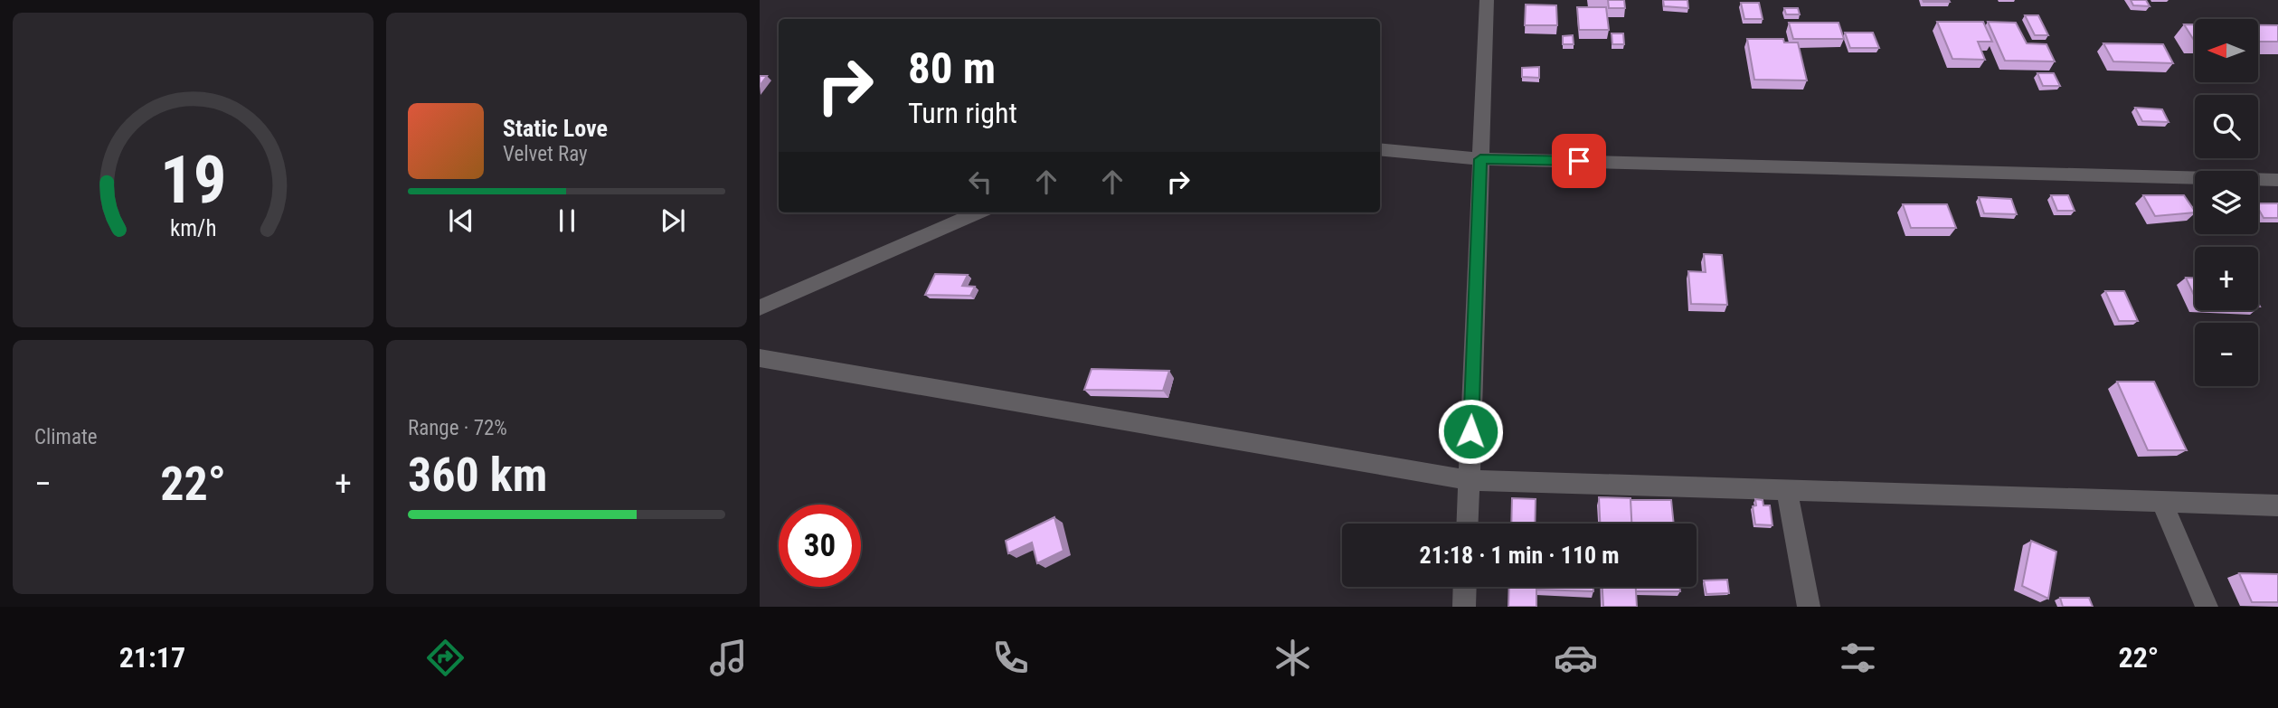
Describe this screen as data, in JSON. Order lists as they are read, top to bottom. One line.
{"north":"left","page":{"map_buttons":["+","−"],"turn":["80 m","Turn right"],"song":["Static Love","Velvet Ray"],"tile":["Climate",["Range · 72%","360 km"]],"heat":["−","22°","+"],"limit":"30","trip":"21:18 · 1 min · 110 m","tabs":["21:17","22°"],"gauge":["19","km/h"]}}
